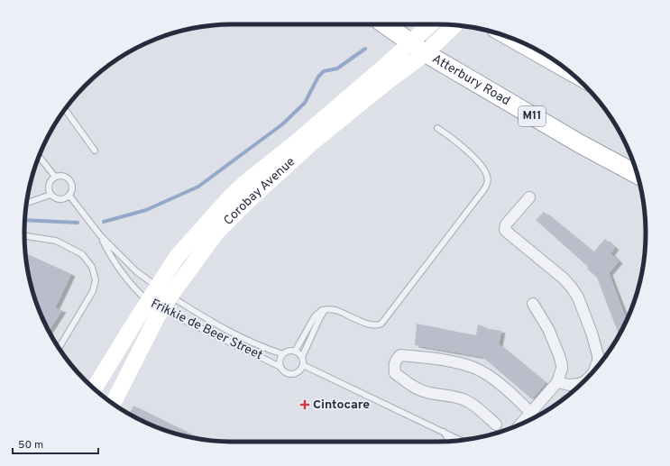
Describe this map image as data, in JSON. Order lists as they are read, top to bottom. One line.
{"streets":{"main road":["Atterbury Road","M11"],"street":["Corobay Avenue"],"lane":["Frikkie de Beer Street"]},"crossings":[["Atterbury Road","Corobay Avenue"],["Corobay Avenue","Frikkie de Beer Street"]],"places":{"health":["Cintocare"]},"scale_bar":"50 m"}
